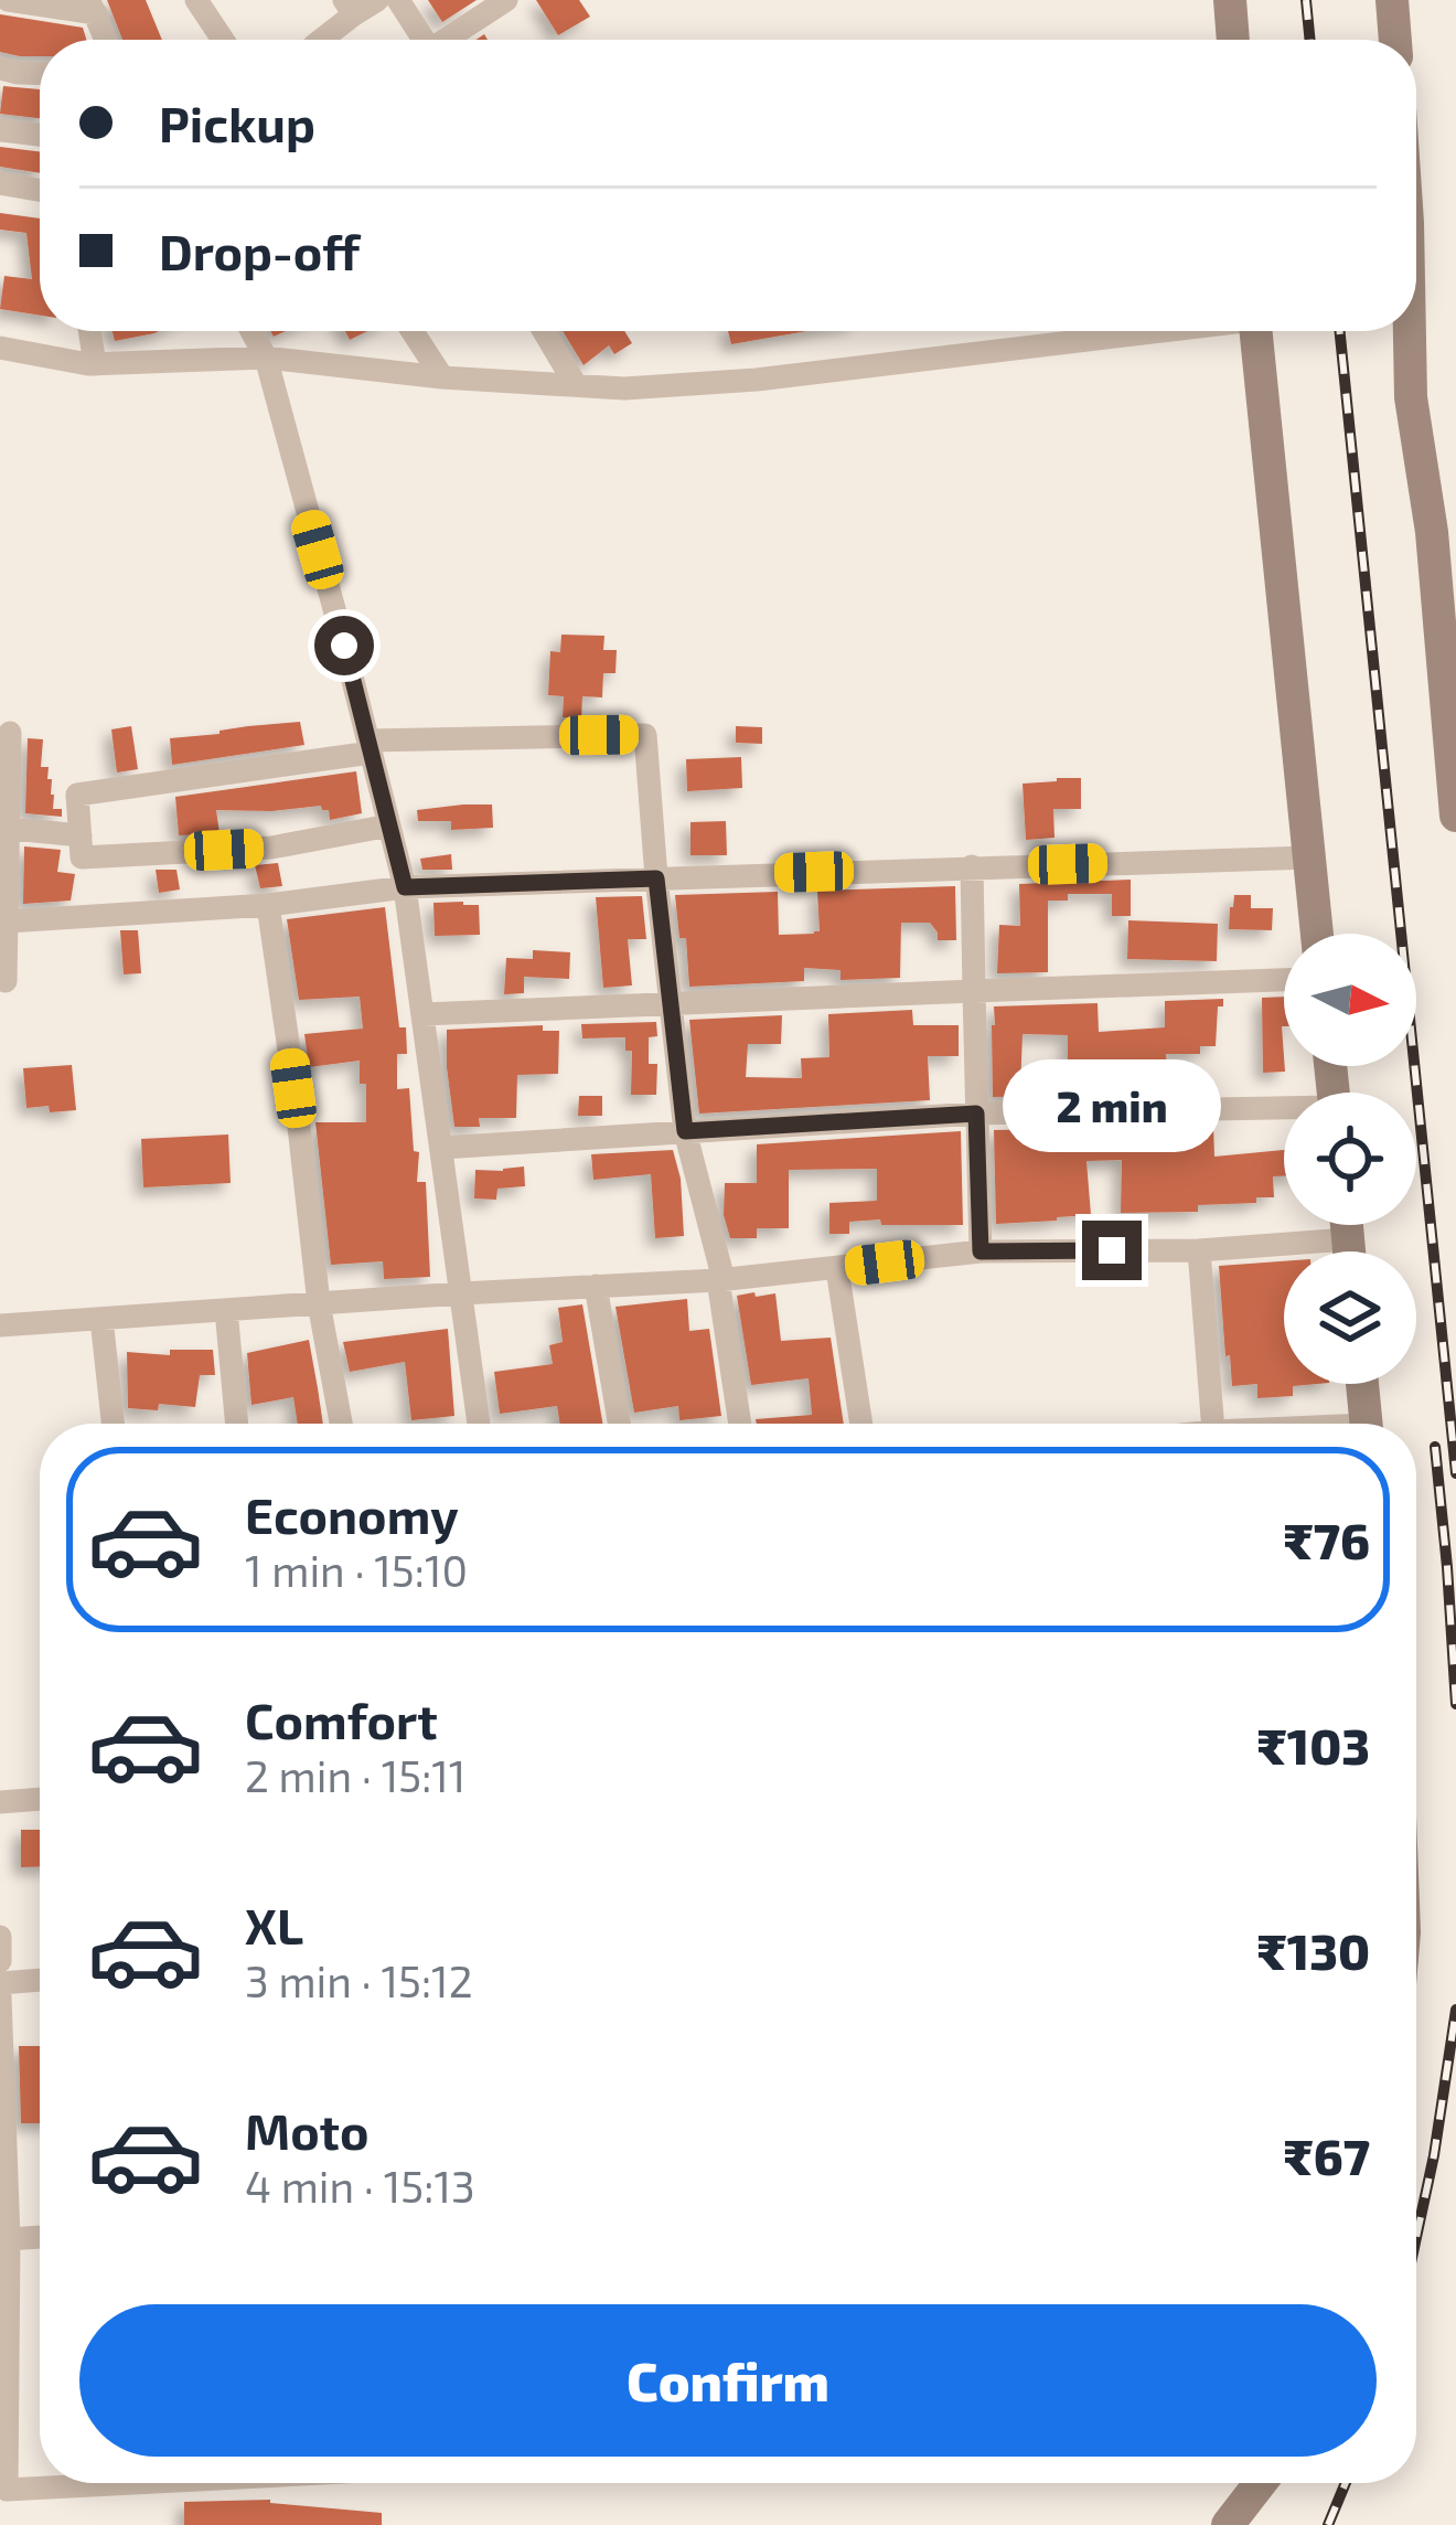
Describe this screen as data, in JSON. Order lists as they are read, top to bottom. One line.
{"north":"right","page":{"banner":["Pickup","Drop-off"],"bubble":"2 min","list":[{"name":"Economy","note":"1 min · 15:10","value":"₹76"},{"name":"Comfort","note":"2 min · 15:11","value":"₹103"},{"name":"XL","note":"3 min · 15:12","value":"₹130"},{"name":"Moto","note":"4 min · 15:13","value":"₹67"}],"buttons":"Confirm"}}
